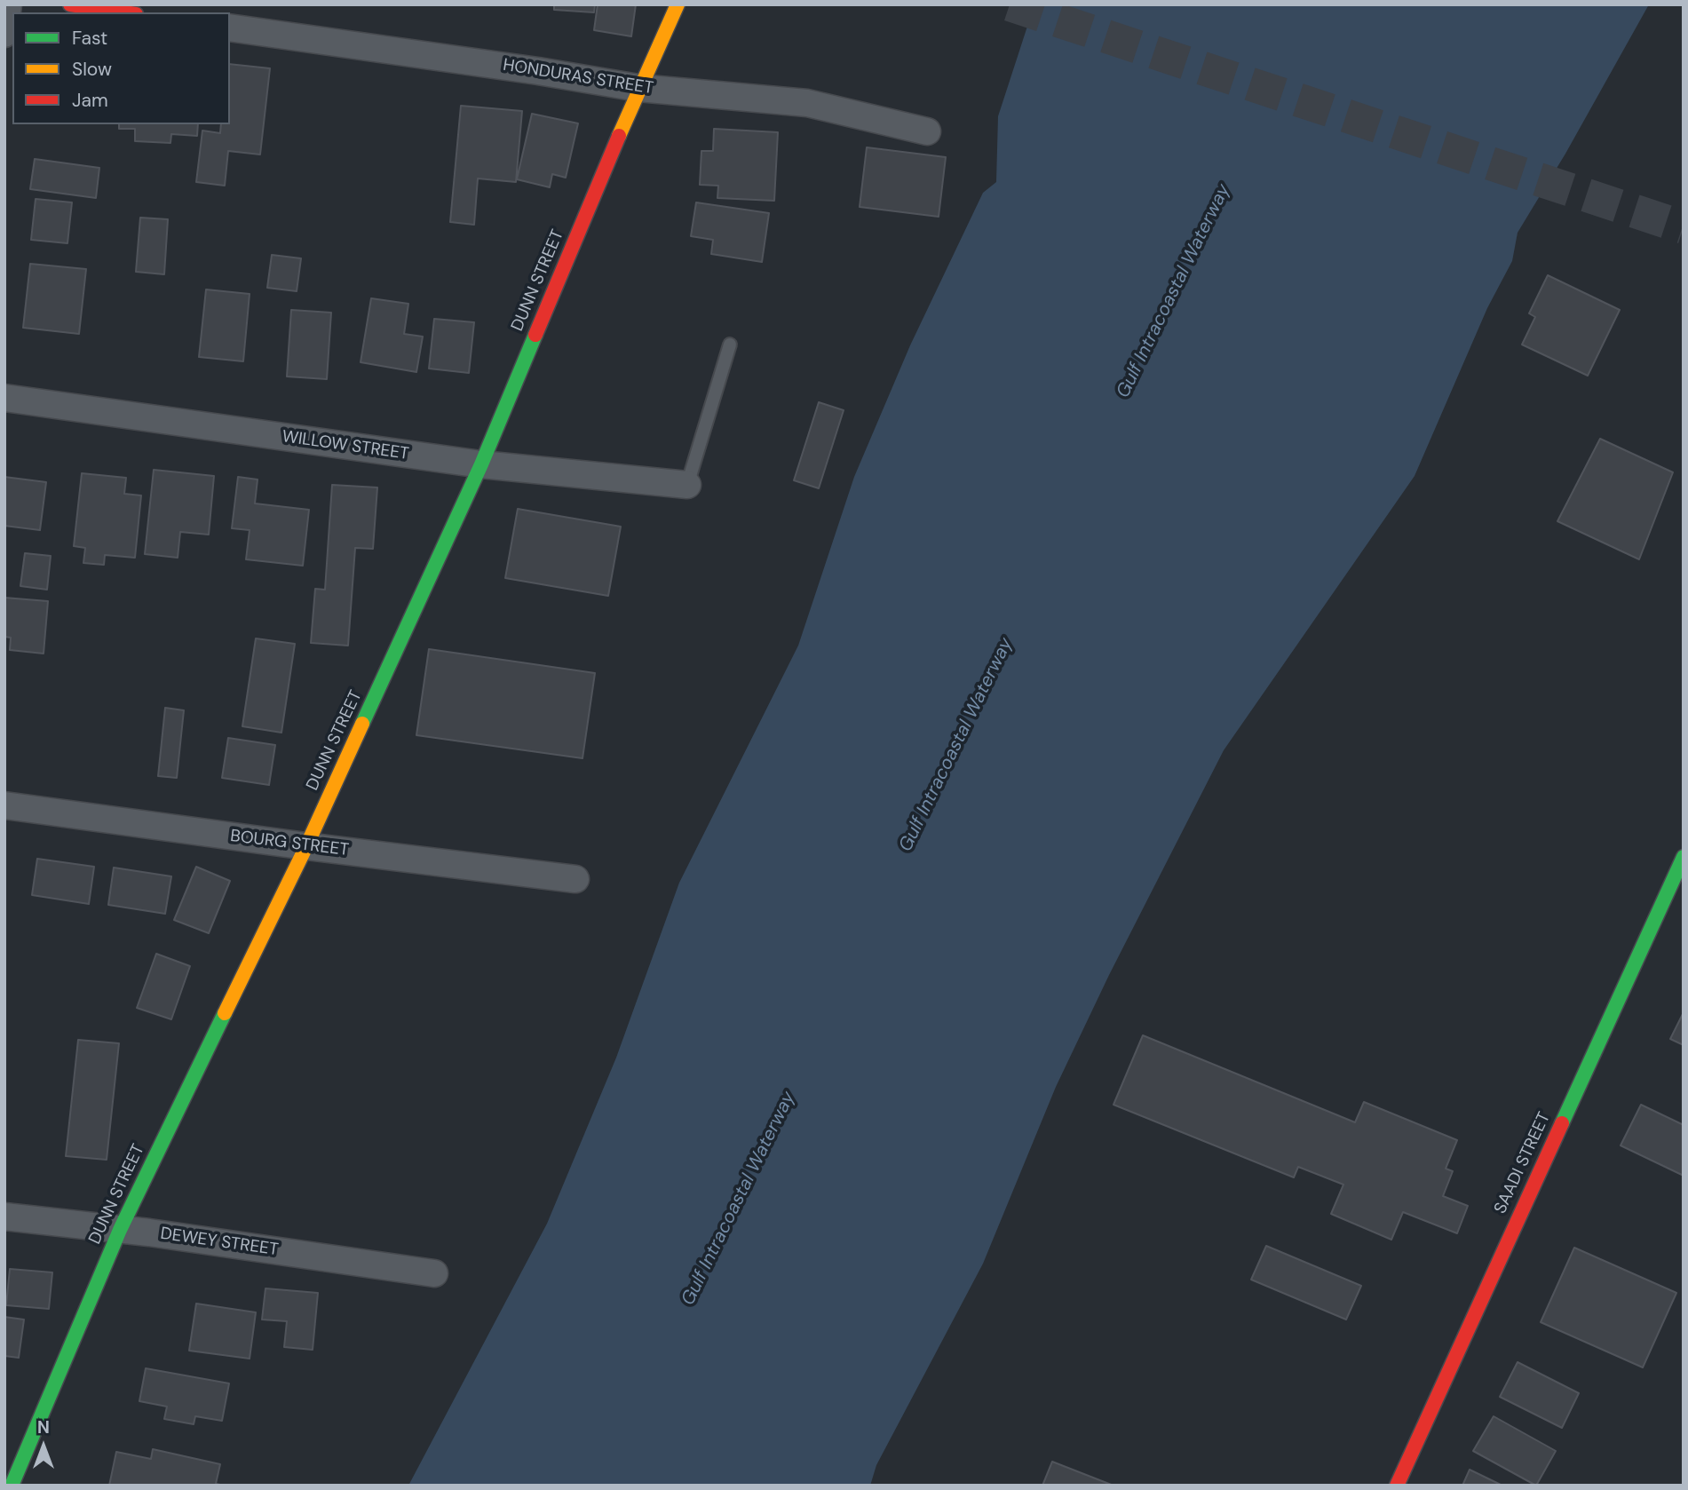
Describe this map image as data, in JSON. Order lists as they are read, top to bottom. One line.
{"streets":{"street":["HONDURAS STREET","DUNN STREET","WILLOW STREET","BOURG STREET","SAADI STREET","DEWEY STREET"]},"crossings":[["HONDURAS STREET","DUNN STREET"],["DUNN STREET","WILLOW STREET"],["DUNN STREET","BOURG STREET"],["DUNN STREET","DEWEY STREET"]],"water":["Gulf Intracoastal Waterway"],"legend":["Fast","Slow","Jam"],"north":"top"}
